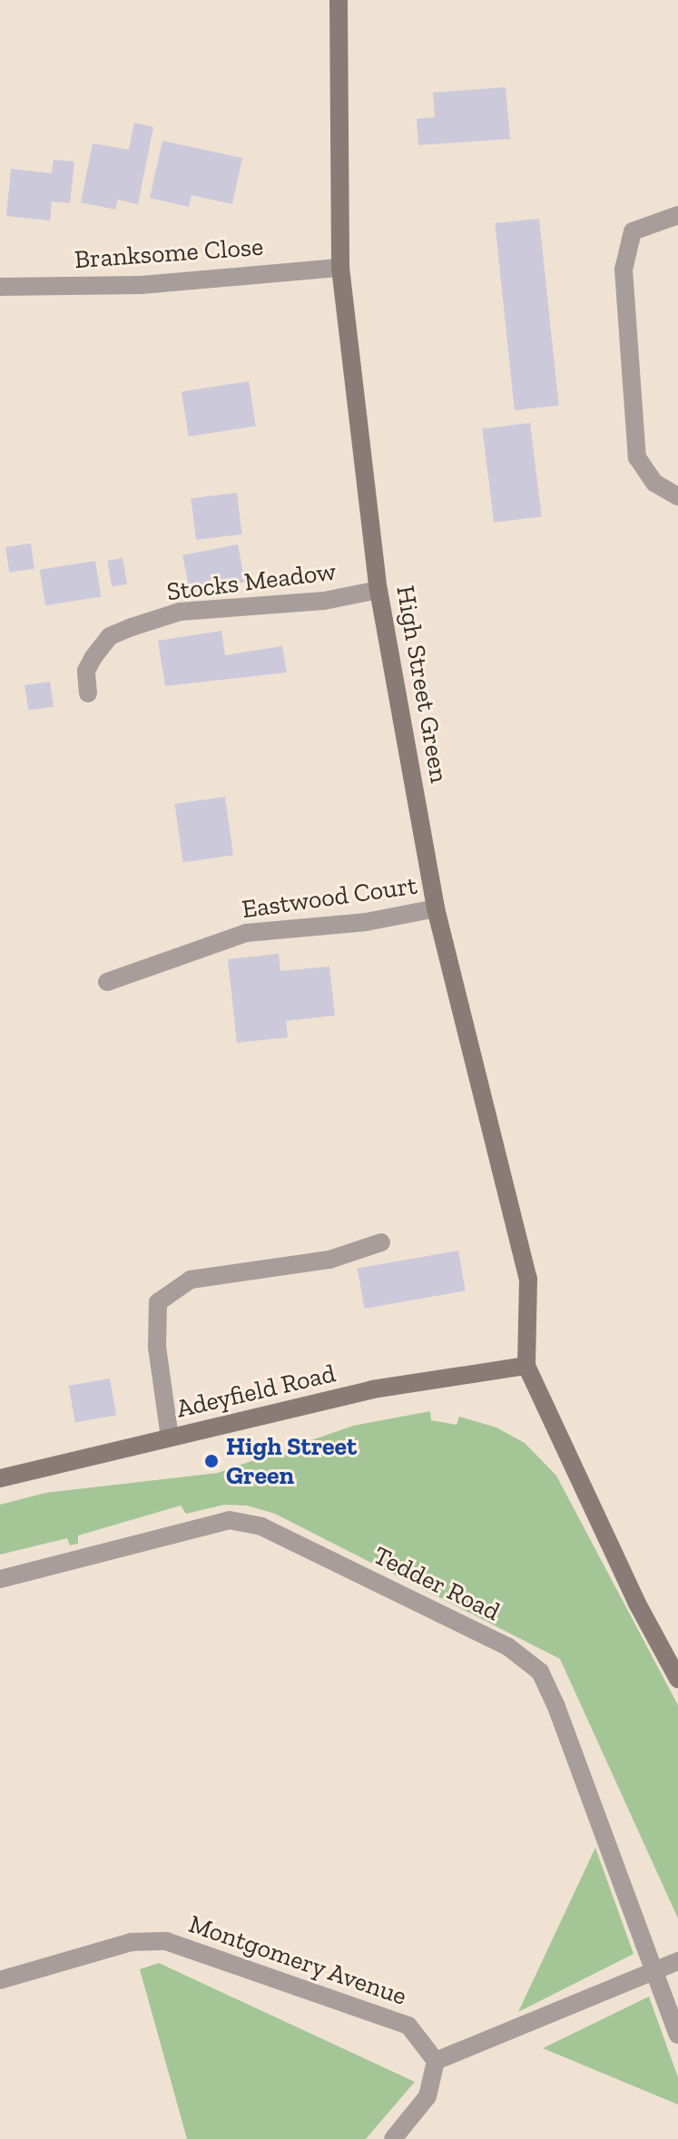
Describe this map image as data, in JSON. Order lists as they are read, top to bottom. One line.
{"streets":{"street":["Branksome Close","Stocks Meadow","High Street Green","Eastwood Court","Adeyfield Road","Tedder Road","Montgomery Avenue"]},"crossings":[["Branksome Close","High Street Green"],["Stocks Meadow","High Street Green"],["High Street Green","Eastwood Court"],["High Street Green","Adeyfield Road"]],"places":["High Street Green"]}
